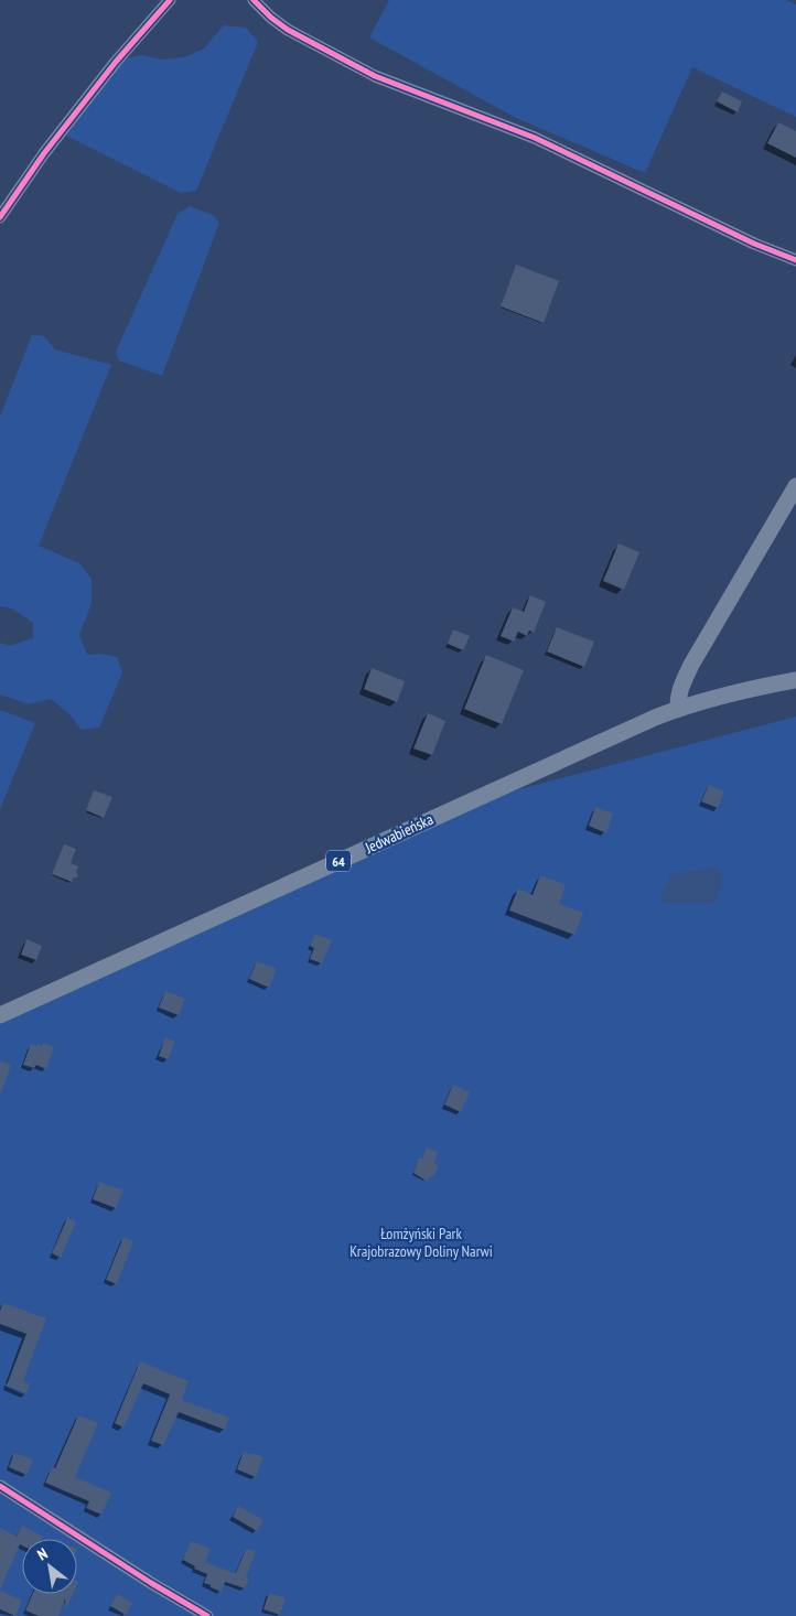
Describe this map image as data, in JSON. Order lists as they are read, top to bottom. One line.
{"streets":{"main road":["Jedwabieńska","64"]},"crossings":[["Jedwabieńska","64"]],"parks":["Łomżyński Park Krajobrazowy Doliny Narwi"],"north":"top left"}
